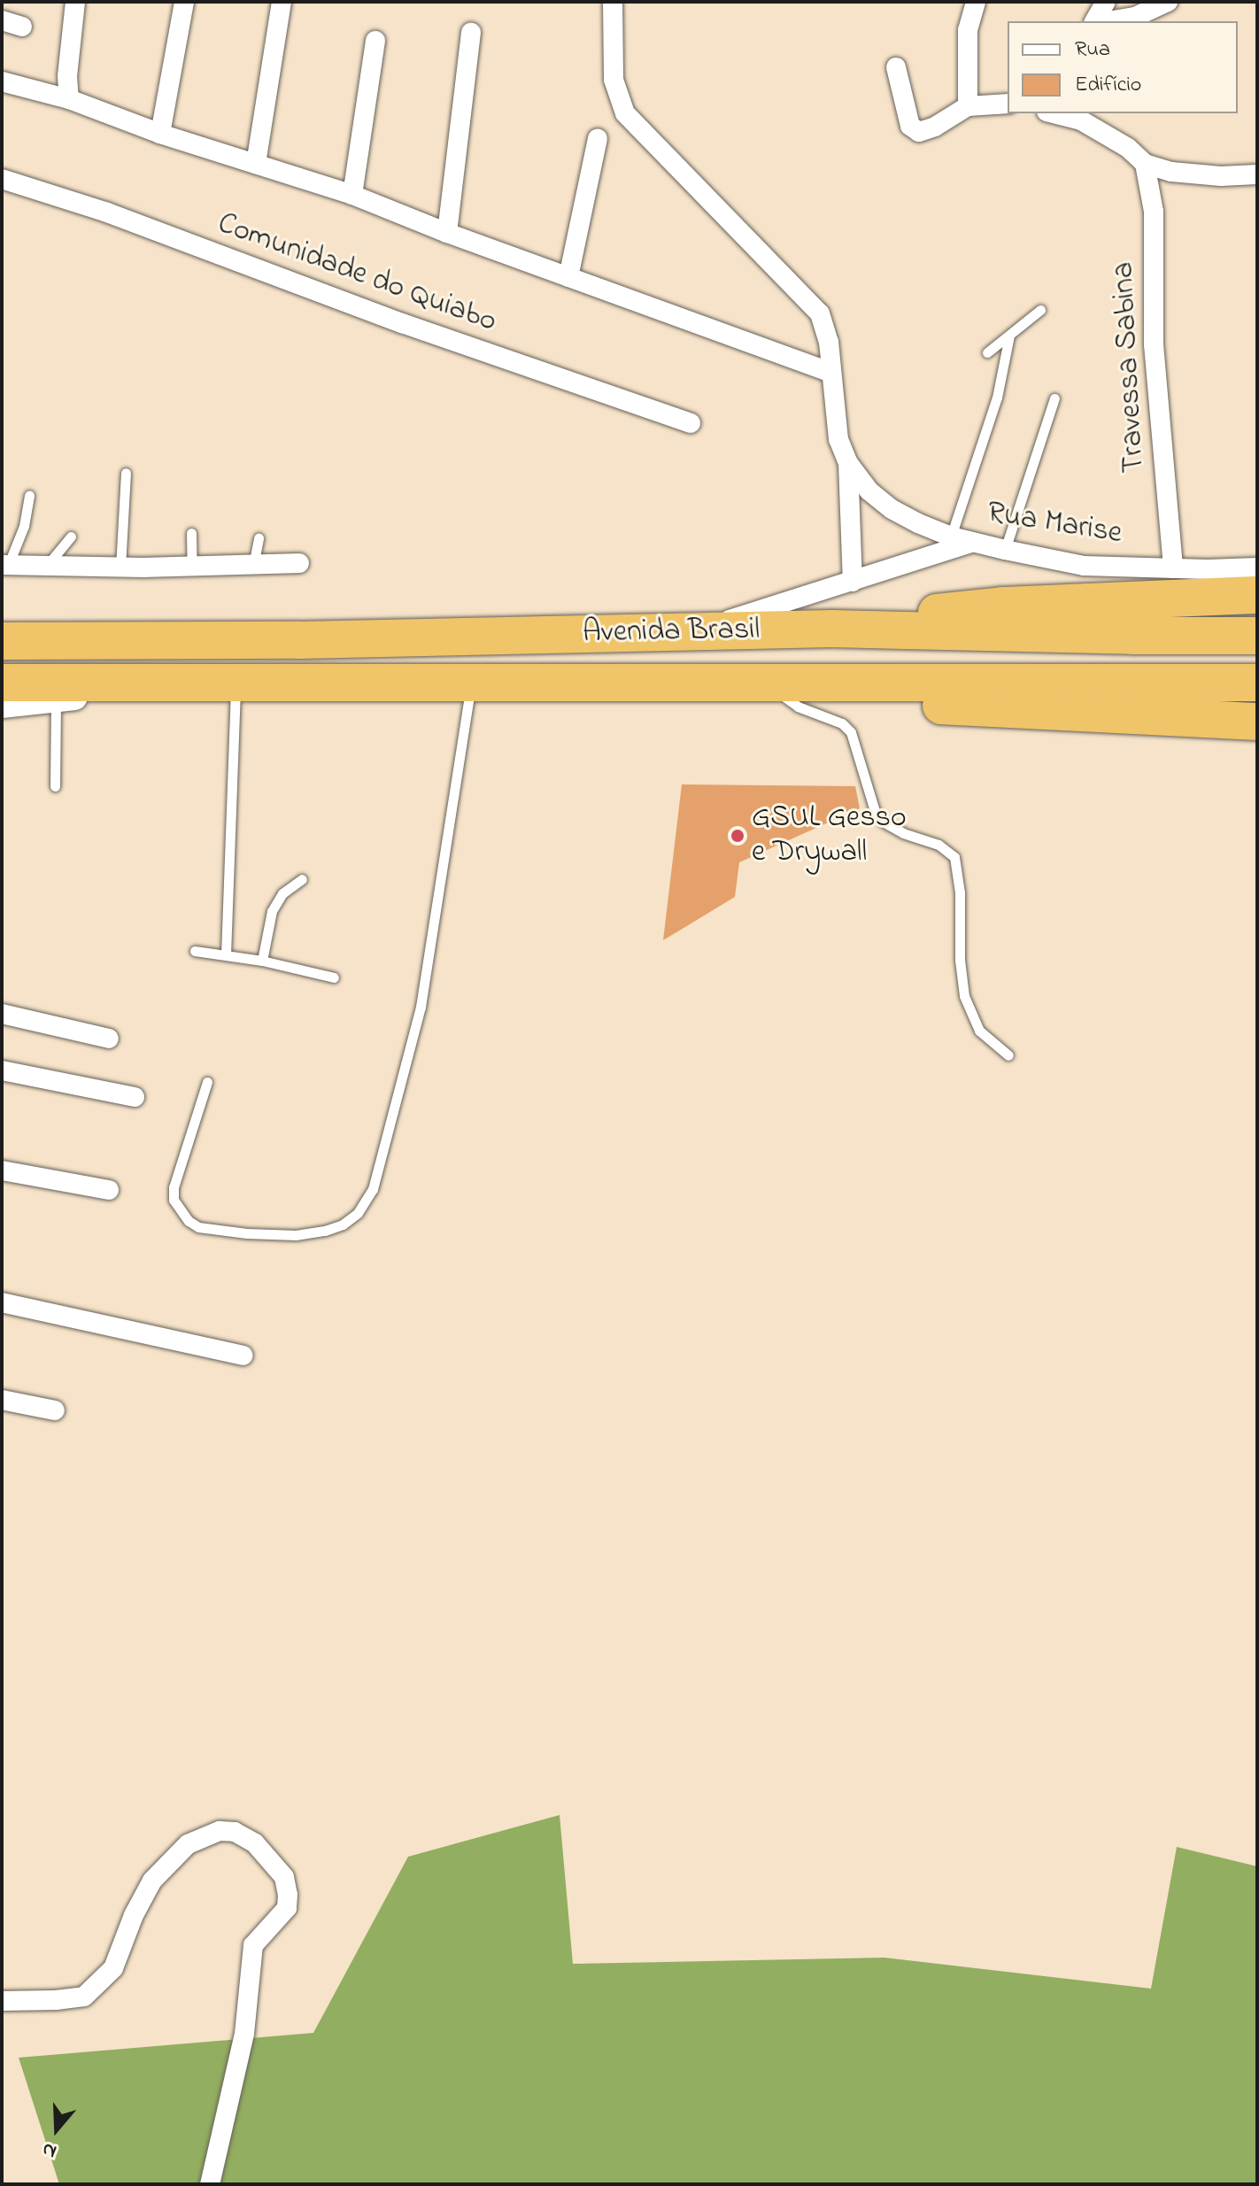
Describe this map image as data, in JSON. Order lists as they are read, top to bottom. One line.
{"streets":{"highway":["Avenida Brasil"],"street":["Comunidade do Quiabo","Travessa Sabina","Rua Marise"]},"crossings":[["Travessa Sabina","Rua Marise"]],"places":["GSUL Gesso e Drywall"],"legend":["Rua","Edifício"],"north":"bottom"}
